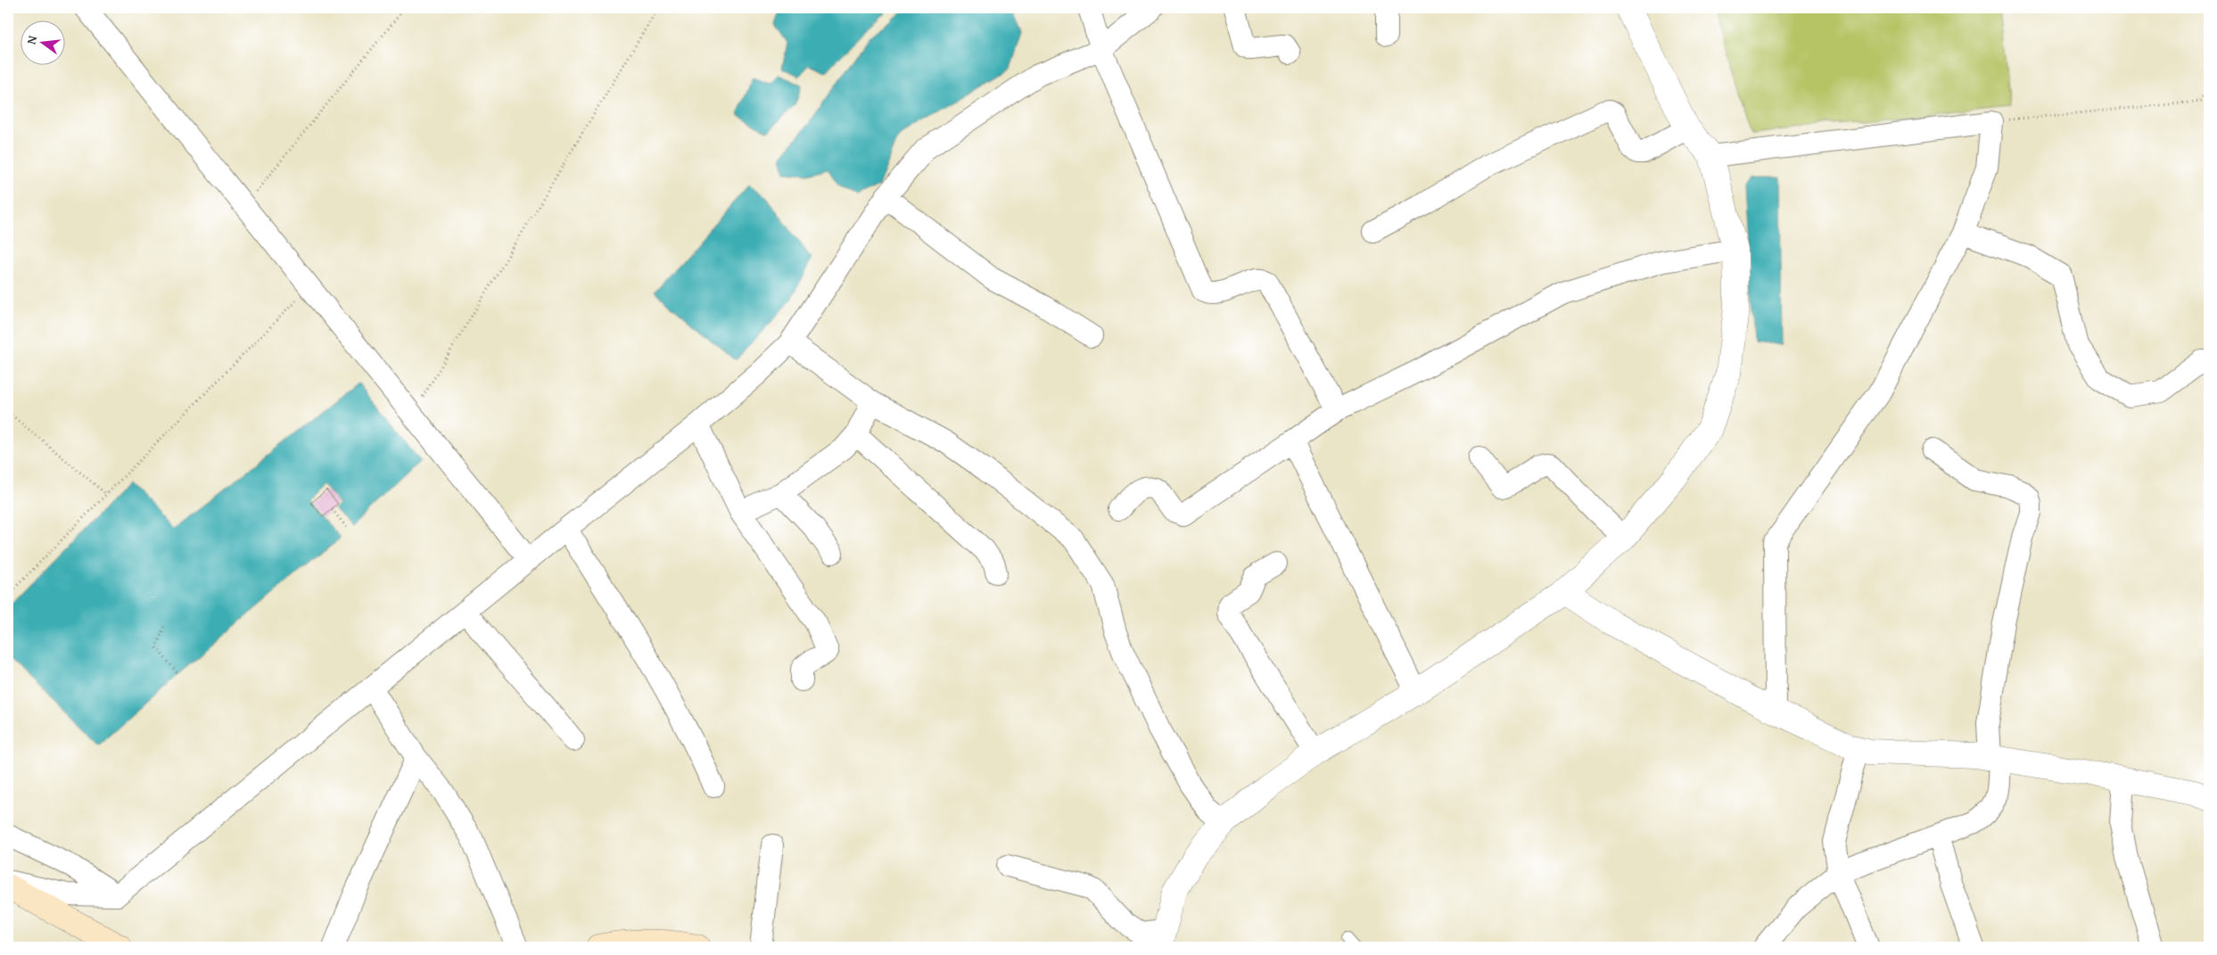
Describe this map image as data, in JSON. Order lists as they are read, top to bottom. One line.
{"north":"left"}
